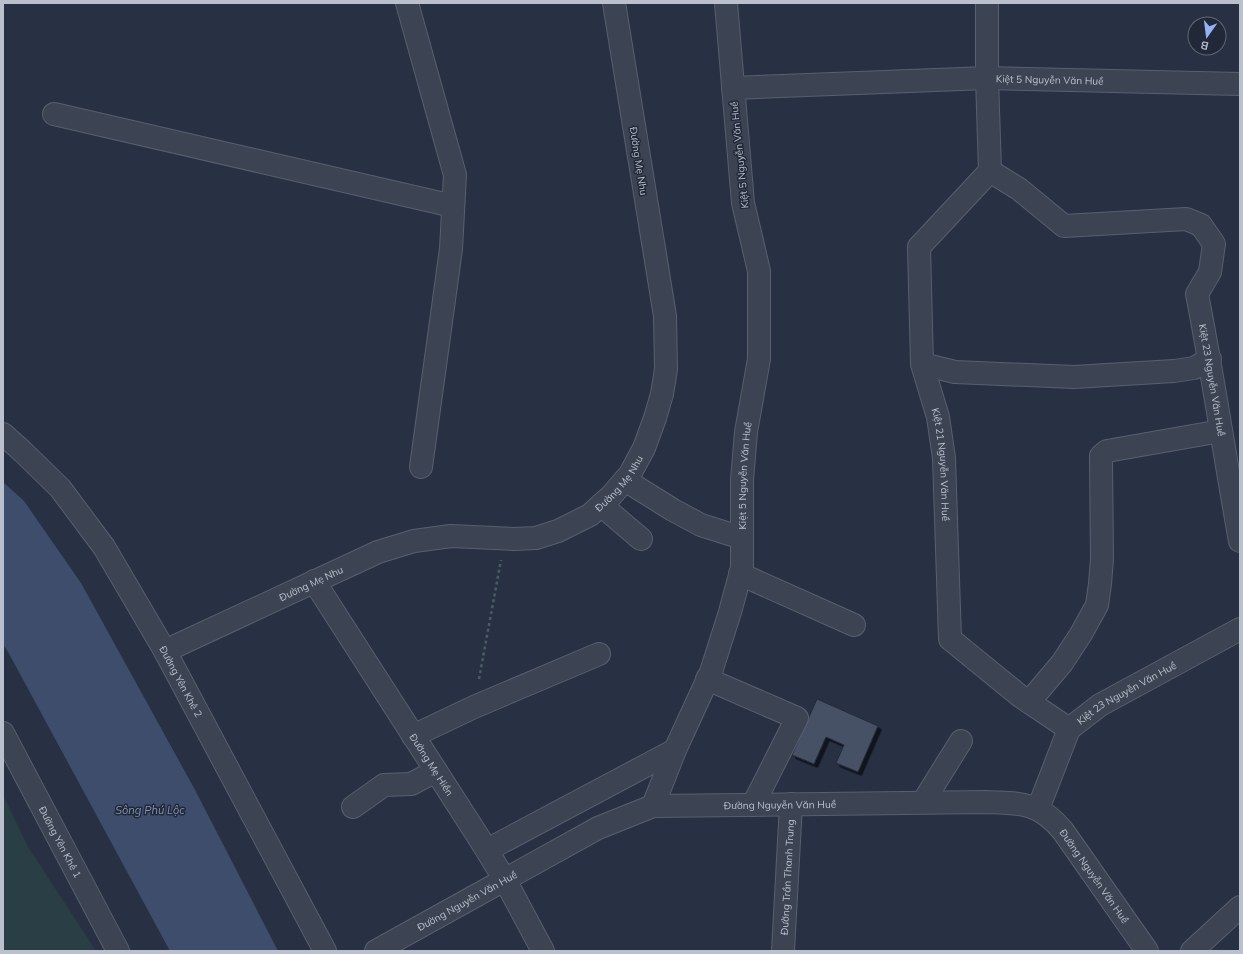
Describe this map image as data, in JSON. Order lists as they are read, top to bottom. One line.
{"streets":{"street":["Kiệt 5 Nguyễn Văn Huề","Đường Mẹ Nhu","Kiệt 23 Nguyễn Văn Huề","Kiệt 21 Nguyễn Văn Huề","Đường Yên Khê 2","Đường Mẹ Hiền","Đường Nguyễn Văn Huề","Đường Yên Khê 1","Đường Trần Thanh Trung"]},"crossings":[["Kiệt 5 Nguyễn Văn Huề","Đường Nguyễn Văn Huề"],["Đường Mẹ Nhu","Đường Yên Khê 2"],["Đường Mẹ Nhu","Đường Mẹ Hiền"],["Kiệt 23 Nguyễn Văn Huề","Kiệt 21 Nguyễn Văn Huề"],["Kiệt 23 Nguyễn Văn Huề","Đường Nguyễn Văn Huề"],["Đường Mẹ Hiền","Đường Nguyễn Văn Huề"],["Đường Nguyễn Văn Huề","Đường Trần Thanh Trung"]],"water":["Sông Phú Lộc"],"north":"bottom"}
